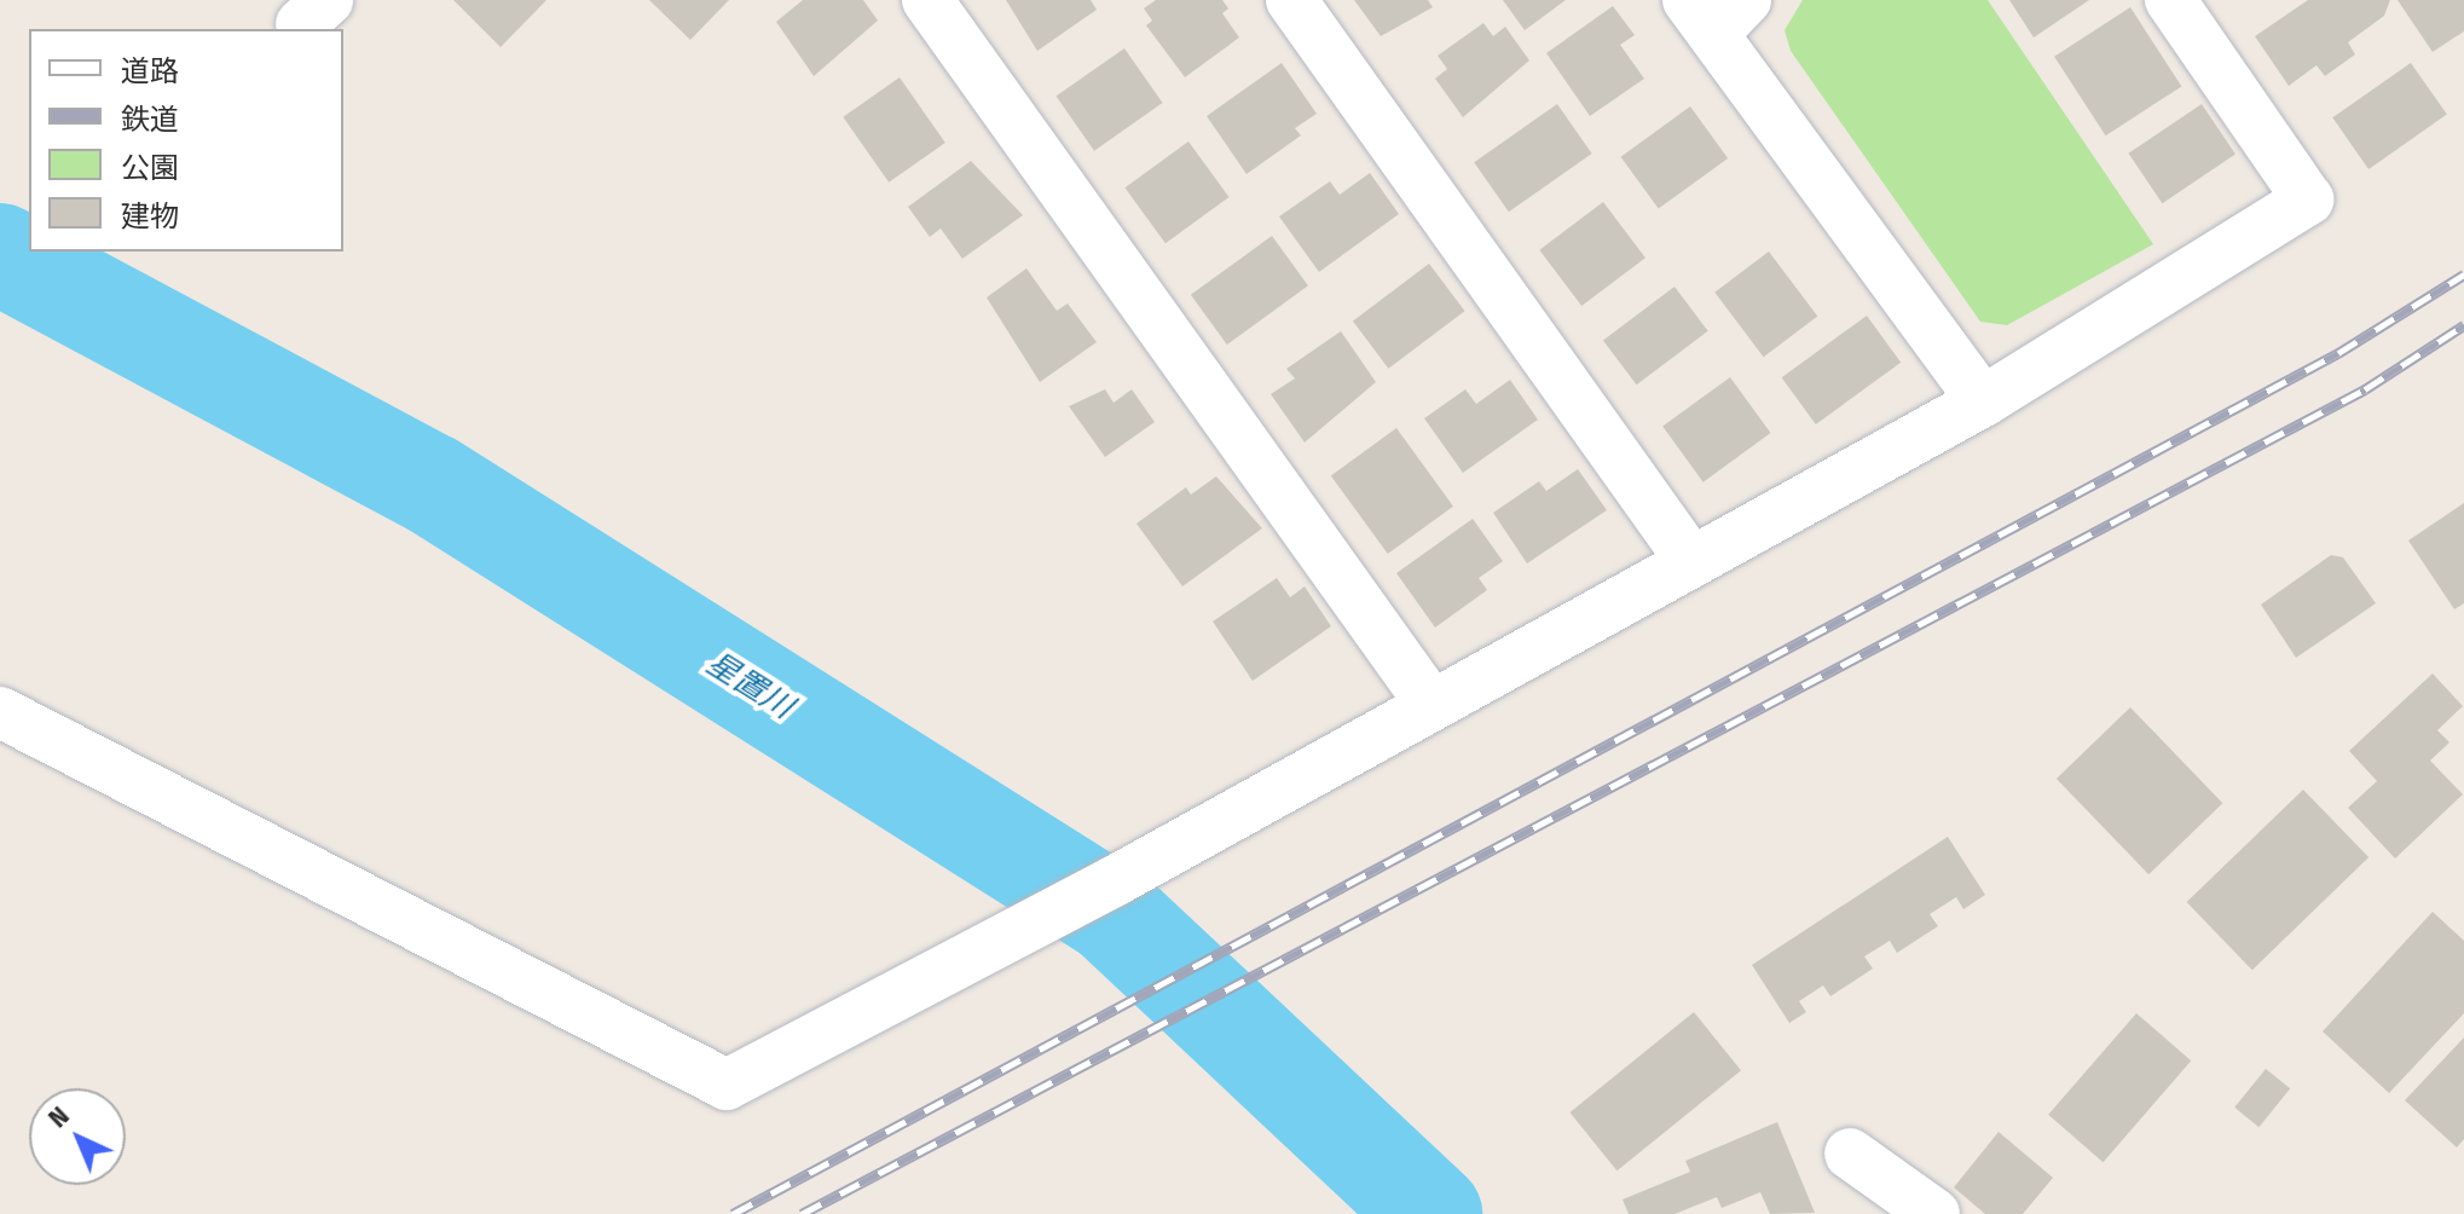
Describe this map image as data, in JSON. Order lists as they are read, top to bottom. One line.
{"water":["星置川"],"legend":["道路","鉄道","公園","建物"],"north":"top left"}
